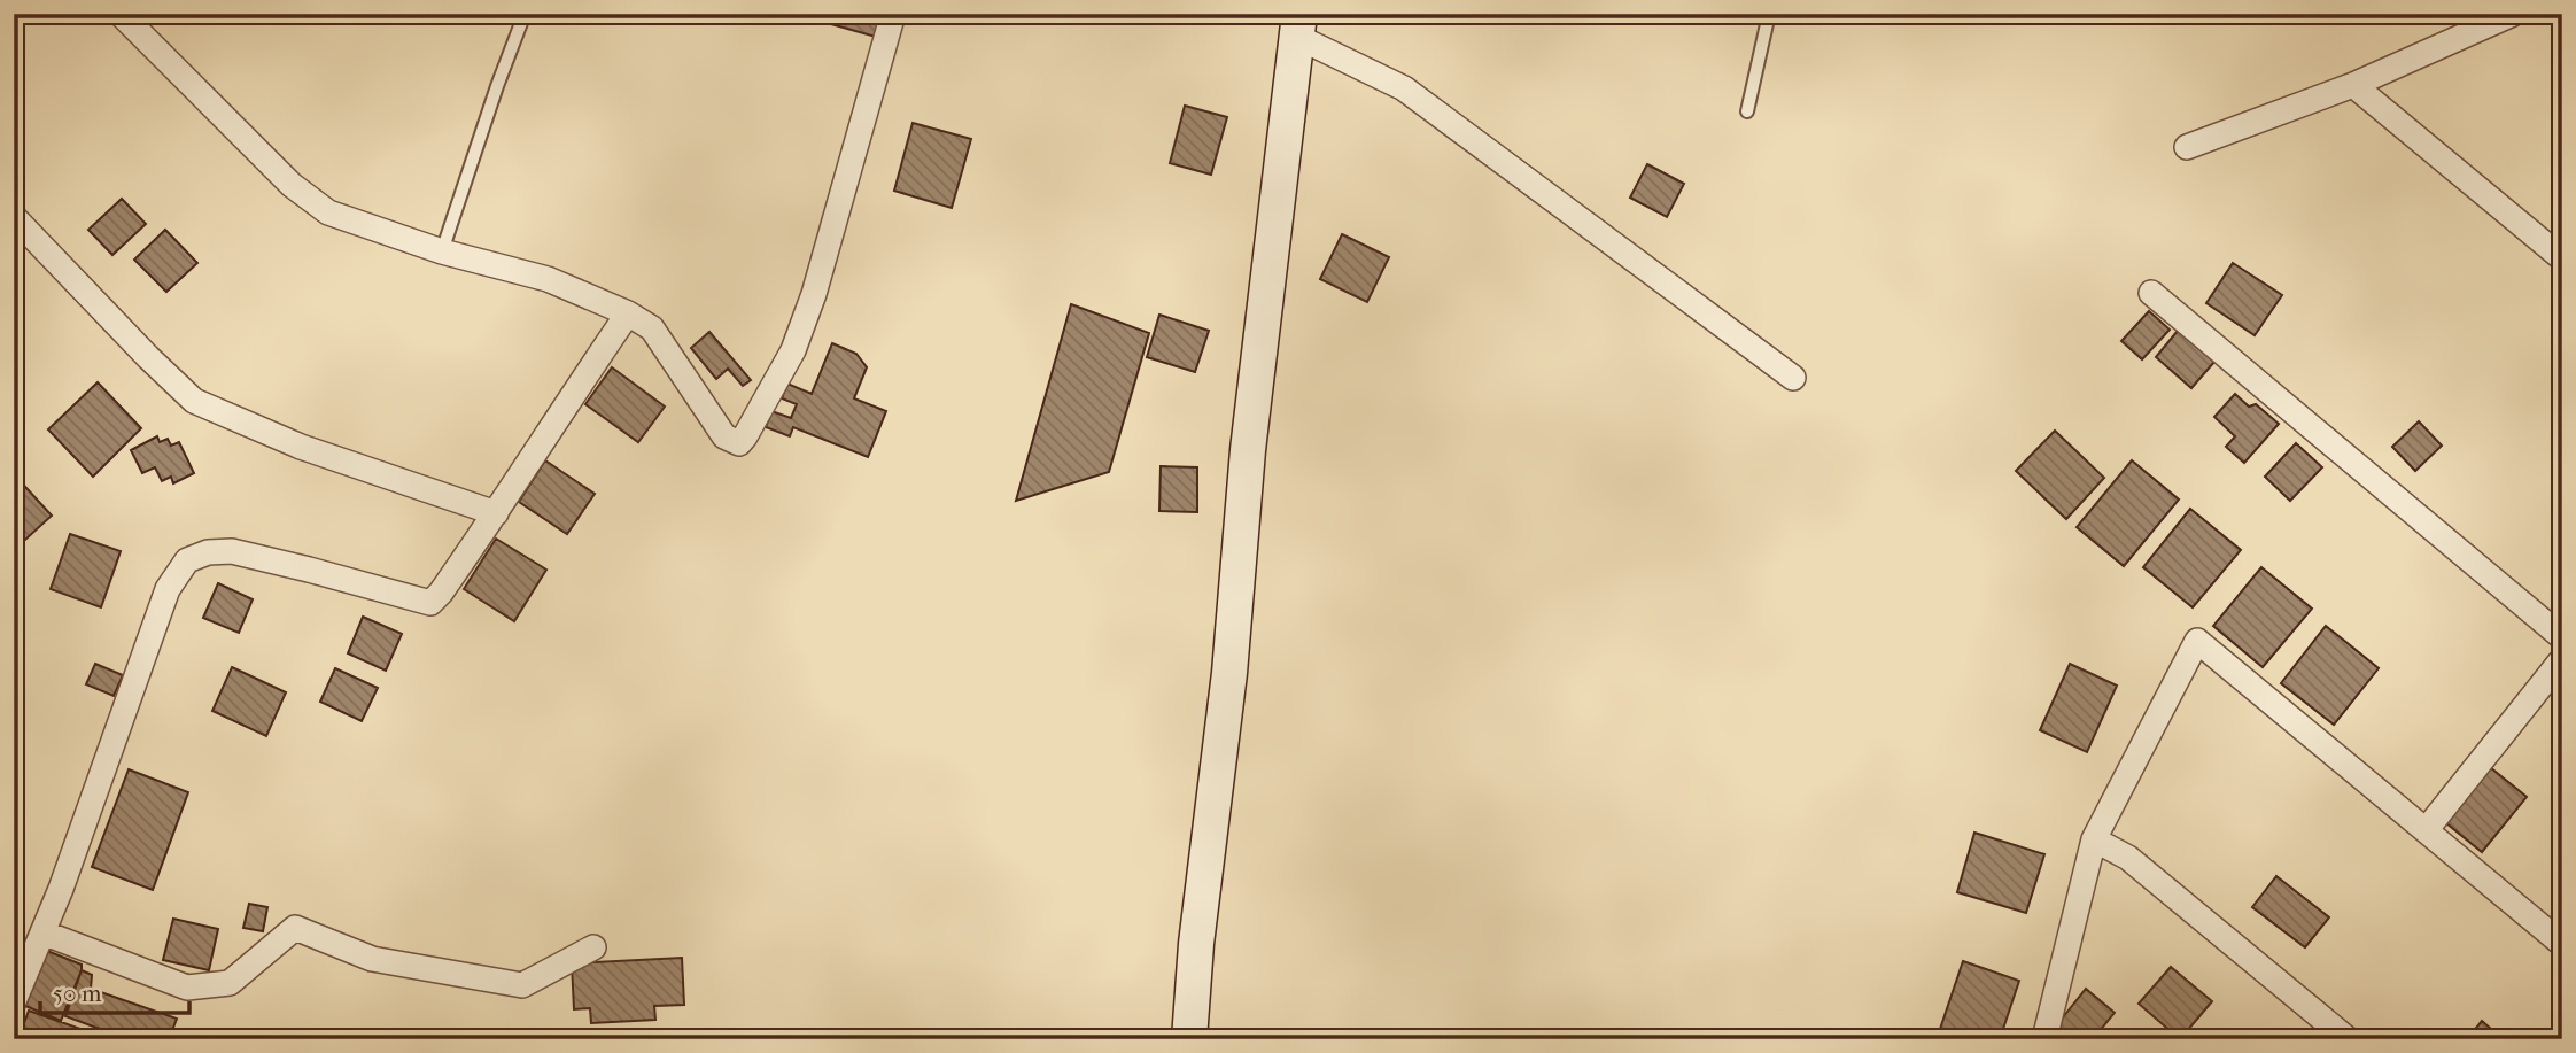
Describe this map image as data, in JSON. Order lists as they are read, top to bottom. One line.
{"scale_bar":"50 m"}
